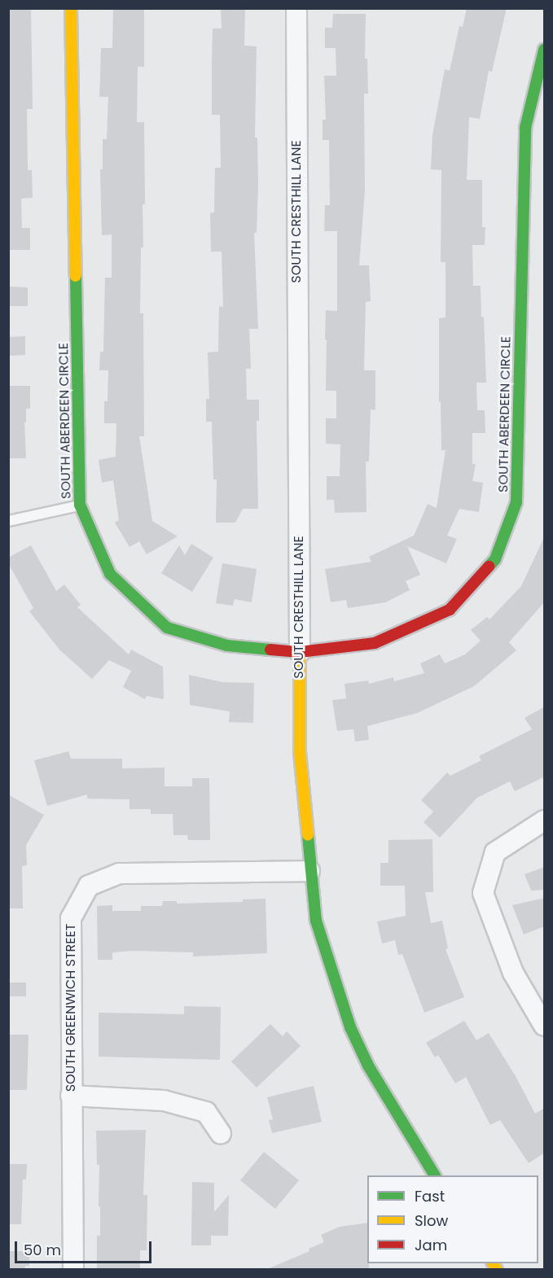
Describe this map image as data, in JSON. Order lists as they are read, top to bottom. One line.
{"streets":{"street":["SOUTH CRESTHILL LANE","SOUTH ABERDEEN CIRCLE","SOUTH GREENWICH STREET"]},"crossings":[["SOUTH CRESTHILL LANE","SOUTH ABERDEEN CIRCLE"],["SOUTH CRESTHILL LANE","SOUTH GREENWICH STREET"]],"legend":["Fast","Slow","Jam"],"scale_bar":"50 m"}
